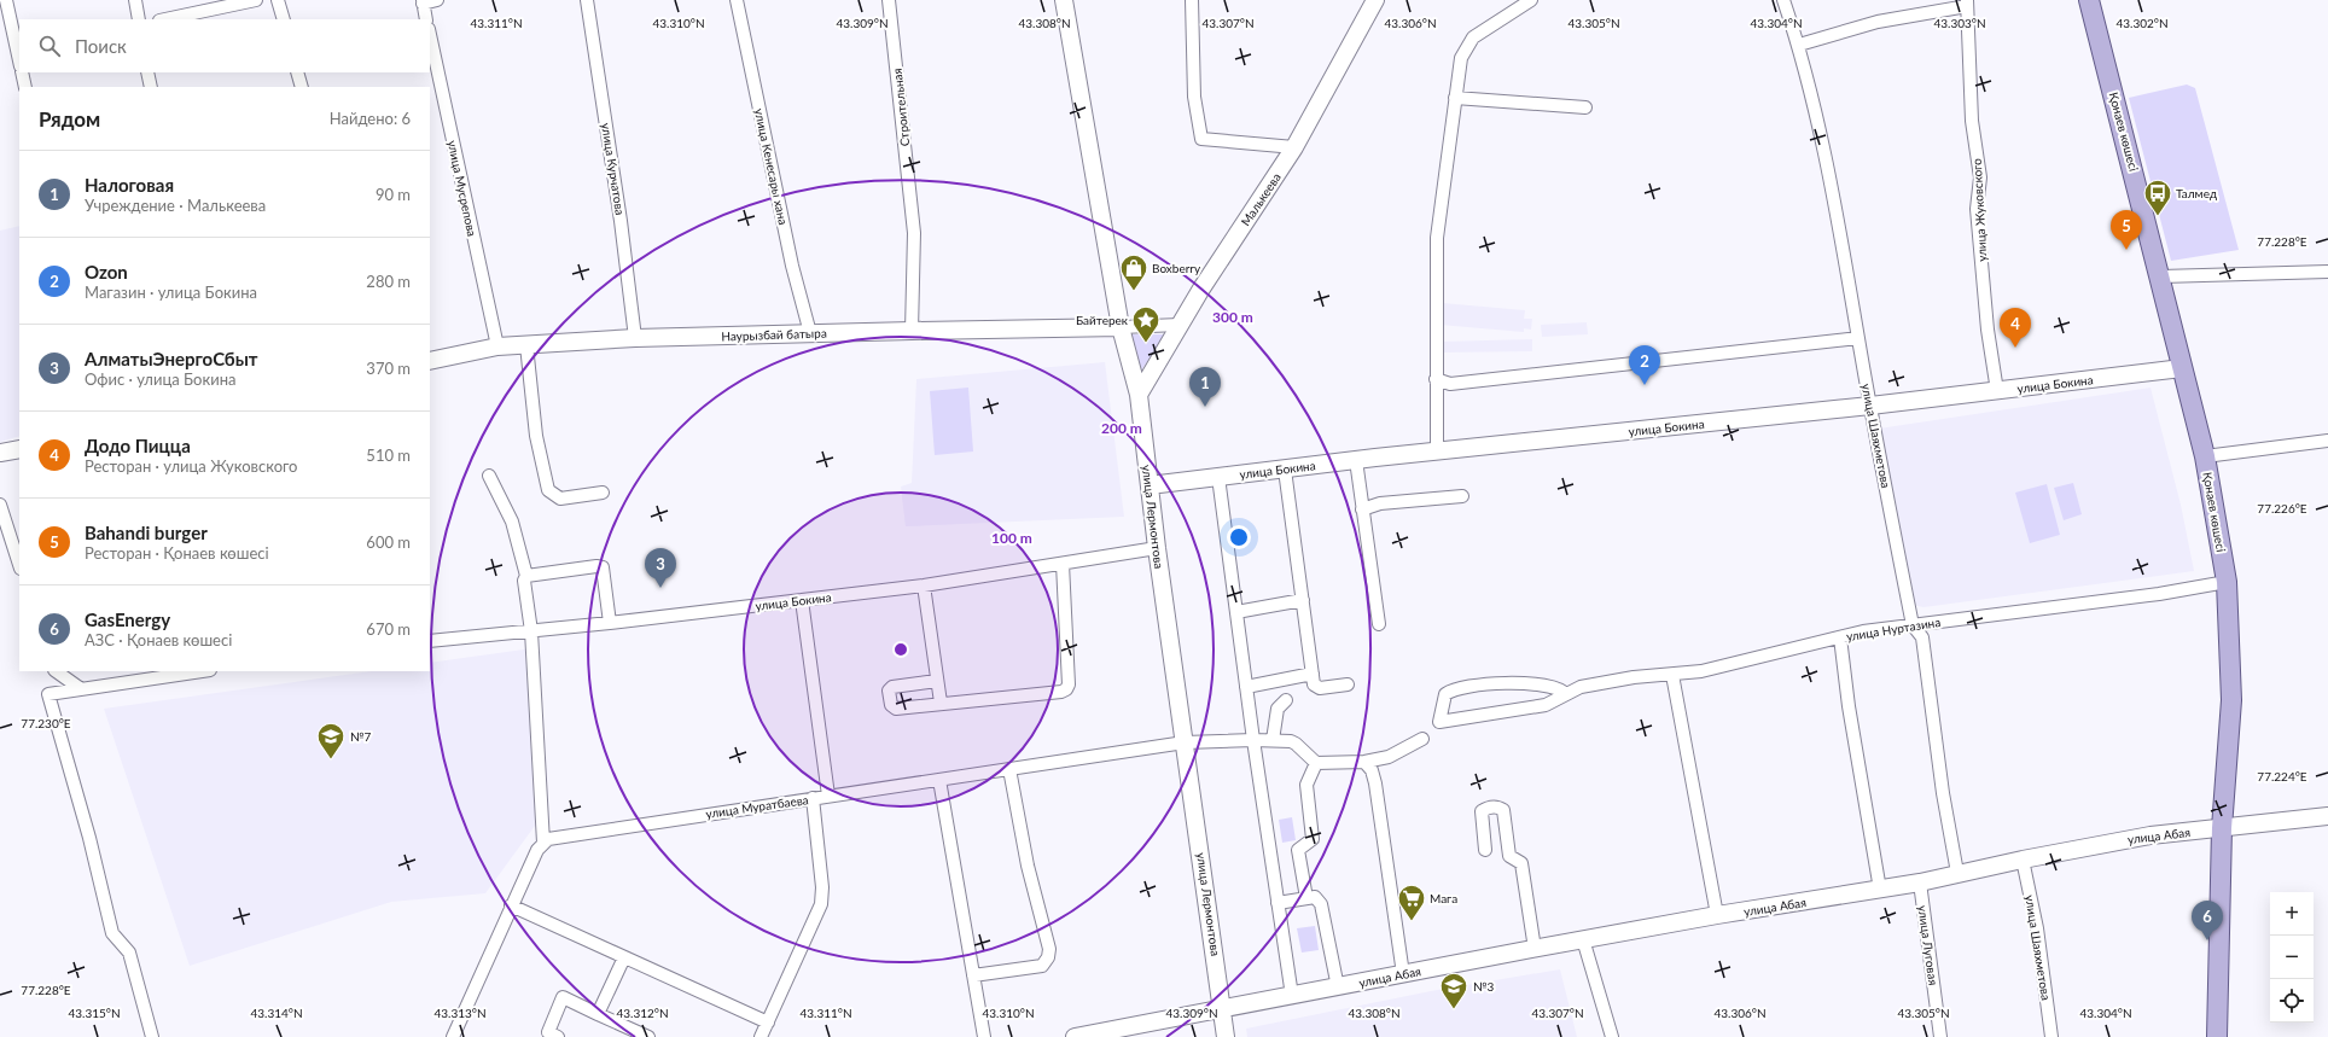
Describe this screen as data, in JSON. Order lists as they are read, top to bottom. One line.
{"streets":{"main road":["Қонаев көшесі","Малькеева","Наурызбай батыра","улица Бокина","улица Лермонтова","улица Абая"],"street":["Строительная","улица Кенесары хана","улица Курчатова","улица Мусрепова","улица Жуковского","улица Шаяхметова","улица Нуртазина","улица Муратбаева","улица Луговая"]},"crossings":[["Строительная","Наурызбай батыра"],["Қонаев көшесі","улица Бокина"],["Қонаев көшесі","улица Нуртазина"],["Қонаев көшесі","улица Абая"],["улица Кенесары хана","Наурызбай батыра"],["улица Курчатова","Наурызбай батыра"],["улица Мусрепова","Наурызбай батыра"],["Малькеева","улица Лермонтова"],["улица Жуковского","улица Бокина"],["Наурызбай батыра","улица Лермонтова"],["улица Бокина","улица Шаяхметова"],["улица Бокина","улица Лермонтова"],["улица Шаяхметова","улица Нуртазина"],["улица Шаяхметова","улица Абая"],["улица Лермонтова","улица Муратбаева"],["улица Лермонтова","улица Абая"],["улица Абая","улица Луговая"]],"places":{"bus stop":["Талмед"],"shop":["Boxberry"],"place":["Байтерек"],"school or university":["№7","№3"],"supermarket":["Мага"]},"page":{"search":"Поиск","heading":["Рядом","Найдено: 6"],"list":[{"mark":"1","name":"Налоговая","note":"Учреждение · Малькеева","value":"90 m"},{"mark":"2","name":"Ozon","note":"Магазин · улица Бокина","value":"280 m"},{"mark":"3","name":"АлматыЭнергоСбыт","note":"Офис · улица Бокина","value":"370 m"},{"mark":"4","name":"Додо Пицца","note":"Ресторан · улица Жуковского","value":"510 m"},{"mark":"5","name":"Bahandi burger","note":"Ресторан · Қонаев көшесі","value":"600 m"},{"mark":"6","name":"GasEnergy","note":"АЗС · Қонаев көшесі","value":"670 m"}],"pins":["5","4","2","1","3","6"],"map_buttons":["+","−"]},"coordinates":["43.311°N","43.310°N","43.309°N","43.308°N","43.307°N","43.306°N","43.305°N","43.304°N","43.303°N","43.302°N","77.228°E","77.226°E","77.230°E","77.224°E","43.315°N","43.314°N","43.313°N","43.312°N"],"rings":["300 m","200 m","100 m"]}
